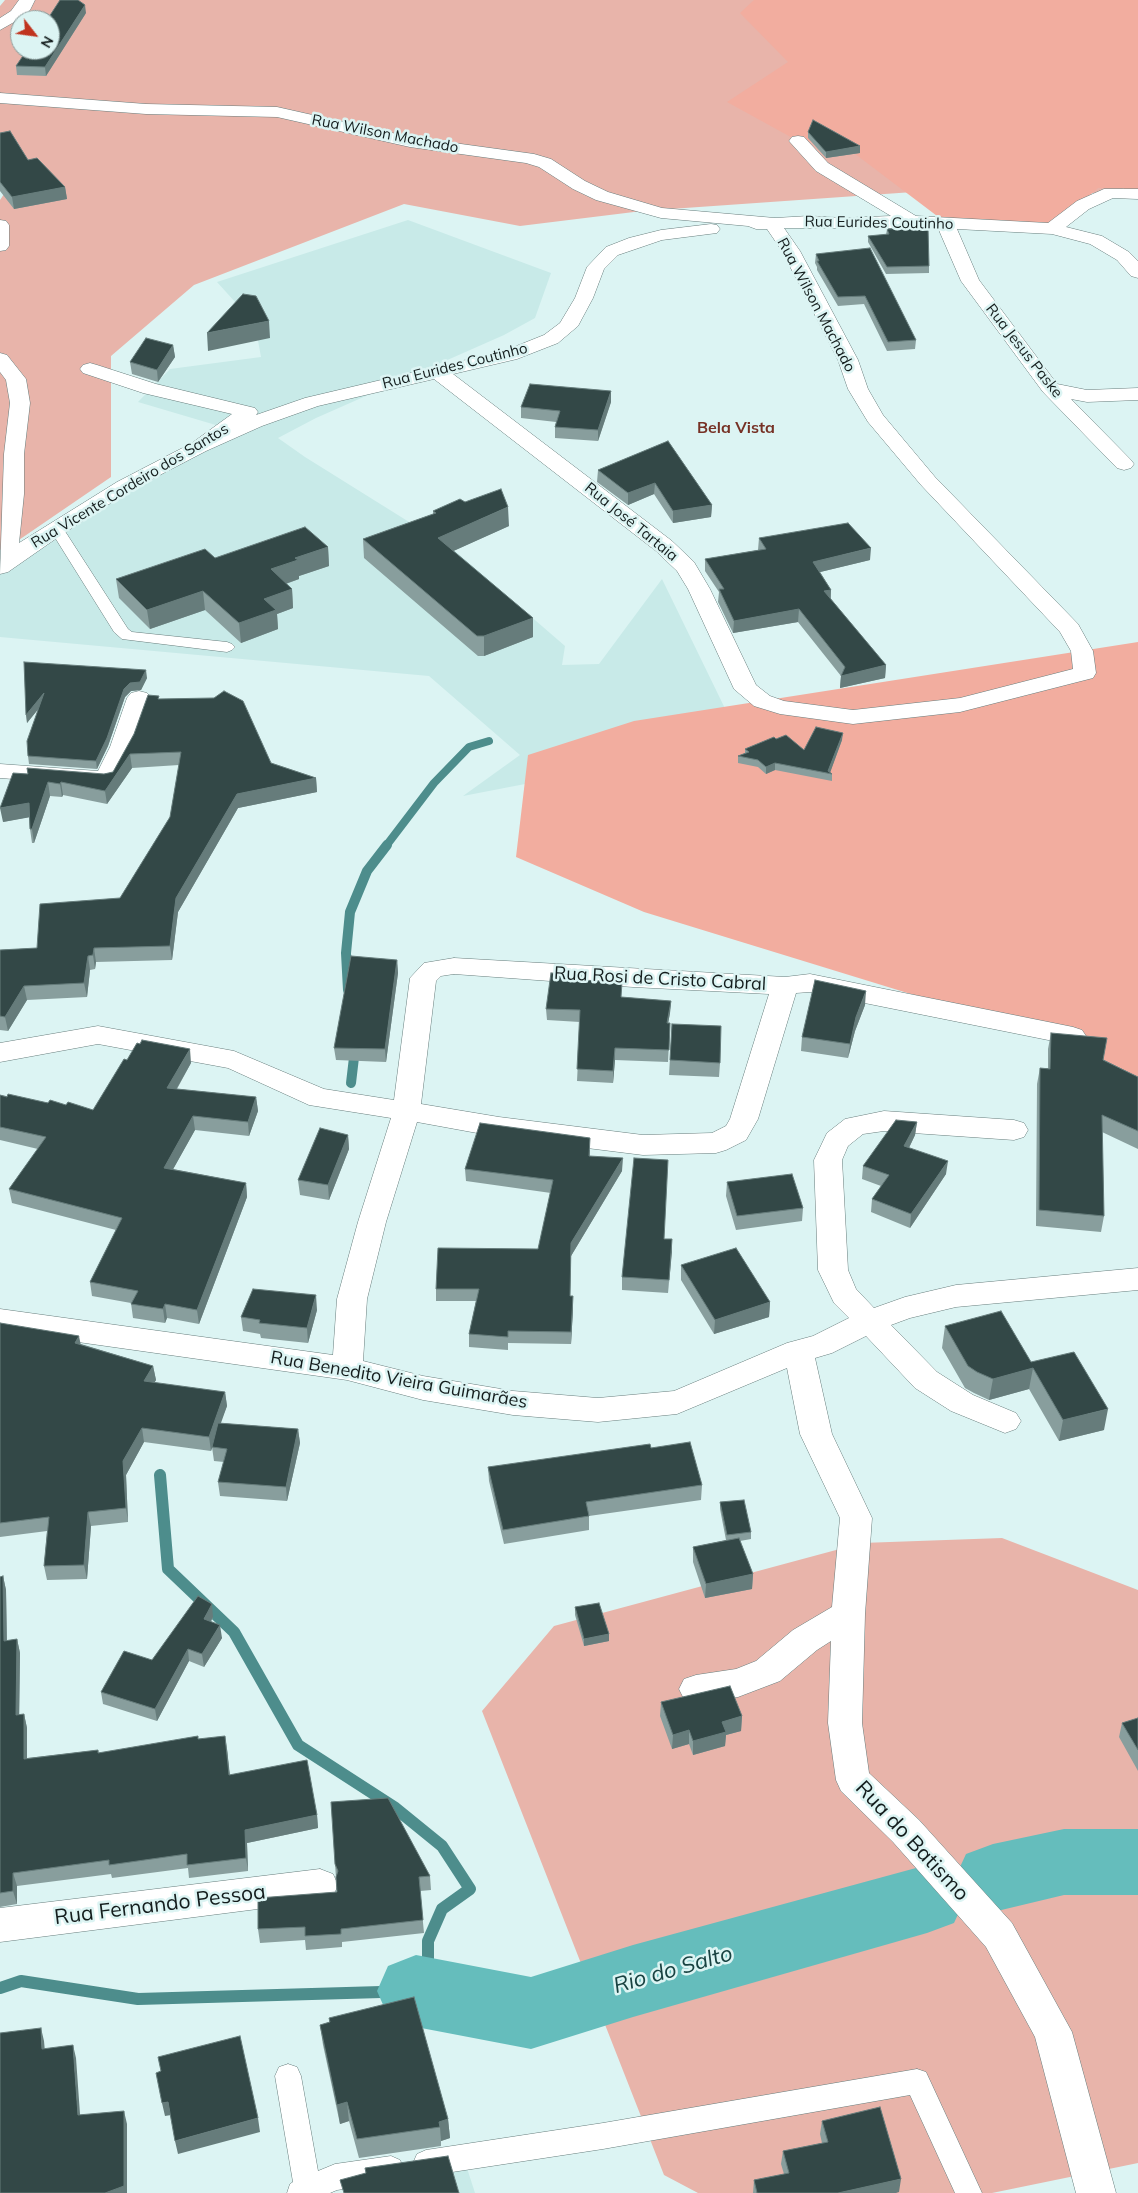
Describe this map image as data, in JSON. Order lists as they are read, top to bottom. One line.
{"streets":{"street":["Rua Wilson Machado","Rua Eurides Coutinho","Rua Jesus Paske","Rua Vicente Cordeiro dos Santos","Rua José Tartaia","Rua Rosi de Cristo Cabral","Rua Benedito Vieira Guimarães","Rua do Batismo","Rua Fernando Pessoa"]},"crossings":[["Rua Wilson Machado","Rua Eurides Coutinho"],["Rua Wilson Machado","Rua José Tartaia"],["Rua Eurides Coutinho","Rua Jesus Paske"],["Rua Eurides Coutinho","Rua Vicente Cordeiro dos Santos"],["Rua Eurides Coutinho","Rua José Tartaia"],["Rua Rosi de Cristo Cabral","Rua Benedito Vieira Guimarães"],["Rua Benedito Vieira Guimarães","Rua do Batismo"]],"districts":["Bela Vista"],"water":["Rio do Salto"],"north":"bottom right"}
